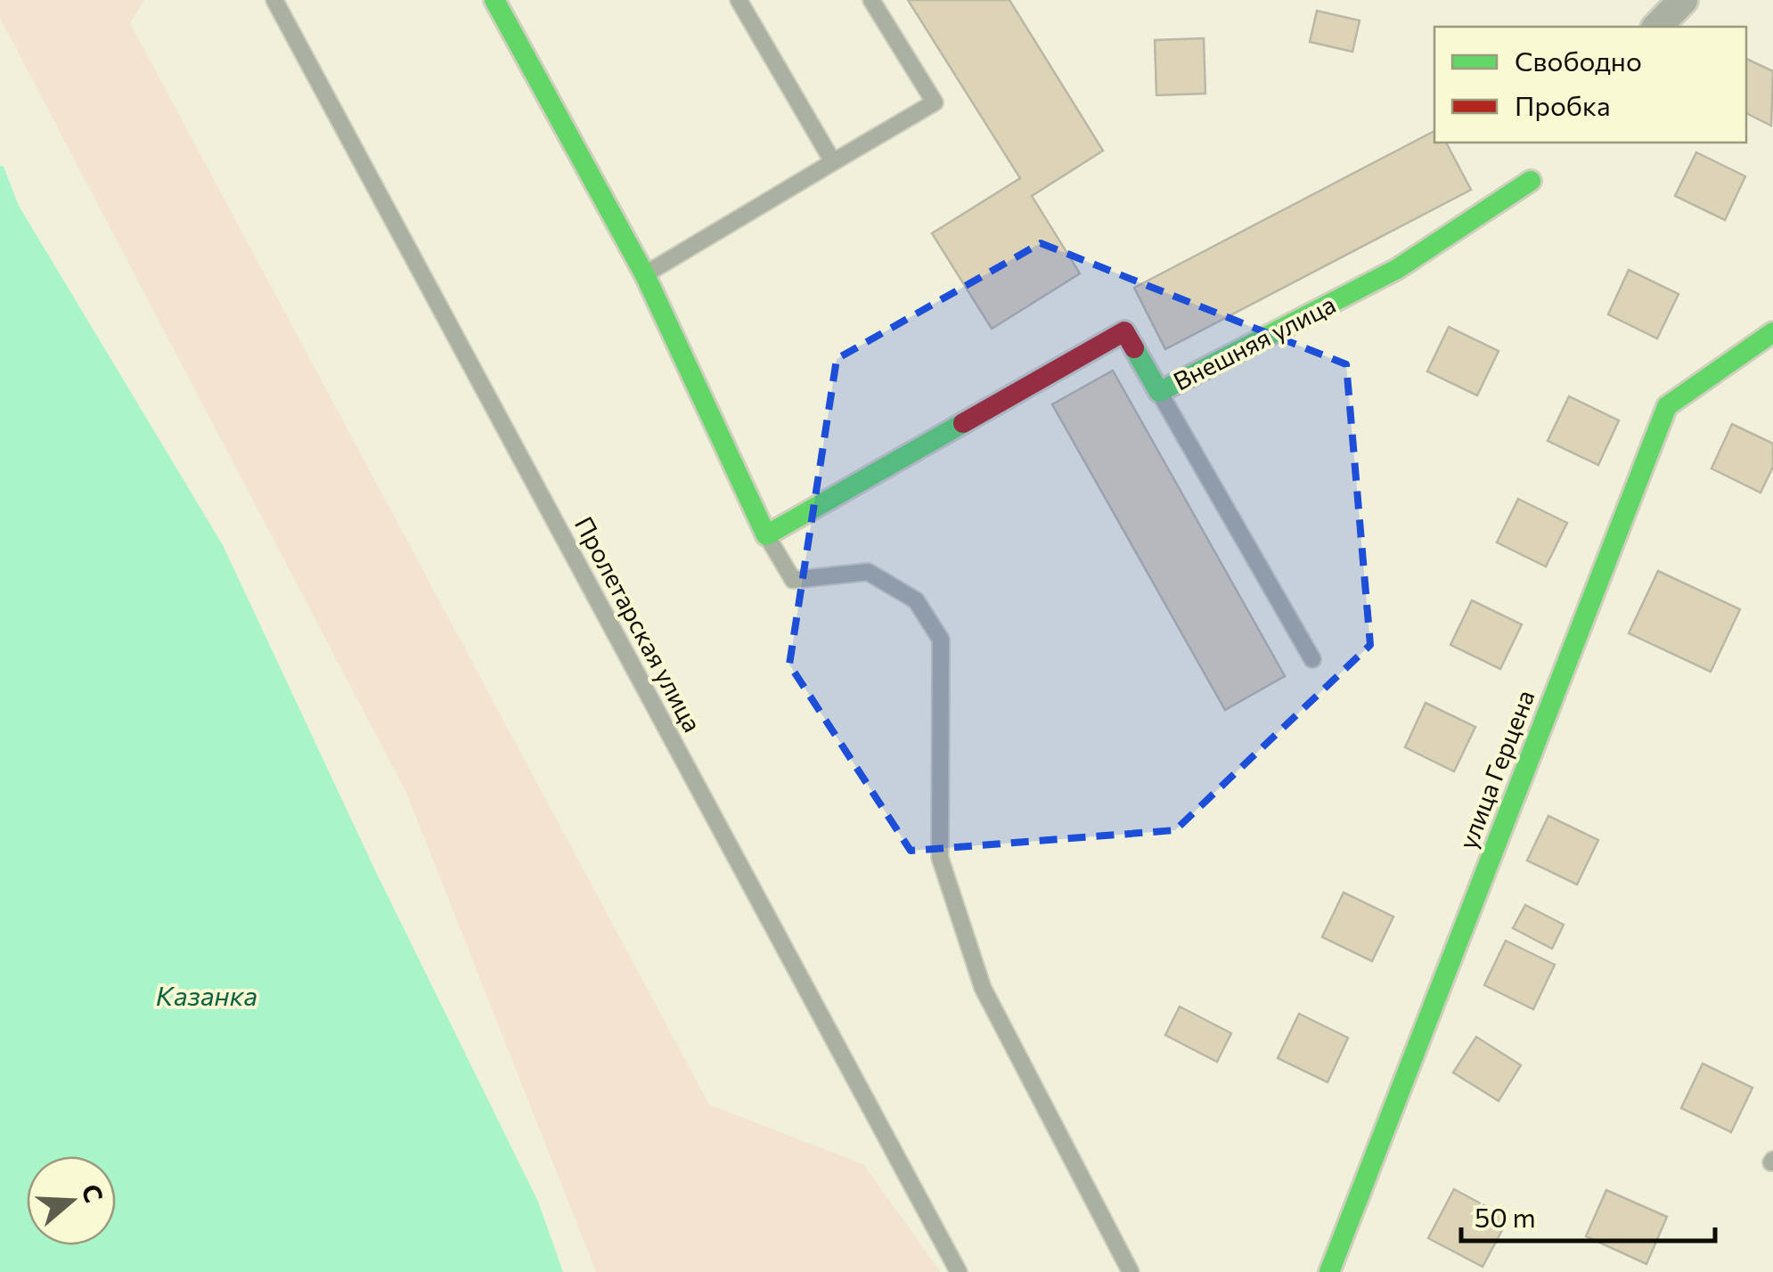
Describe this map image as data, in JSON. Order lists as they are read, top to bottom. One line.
{"streets":{"street":["Внешняя улица","улица Герцена"],"lane":["Пролетарская улица"]},"water":["Казанка"],"legend":["Свободно","Пробка"],"scale_bar":"50 m","north":"right"}
